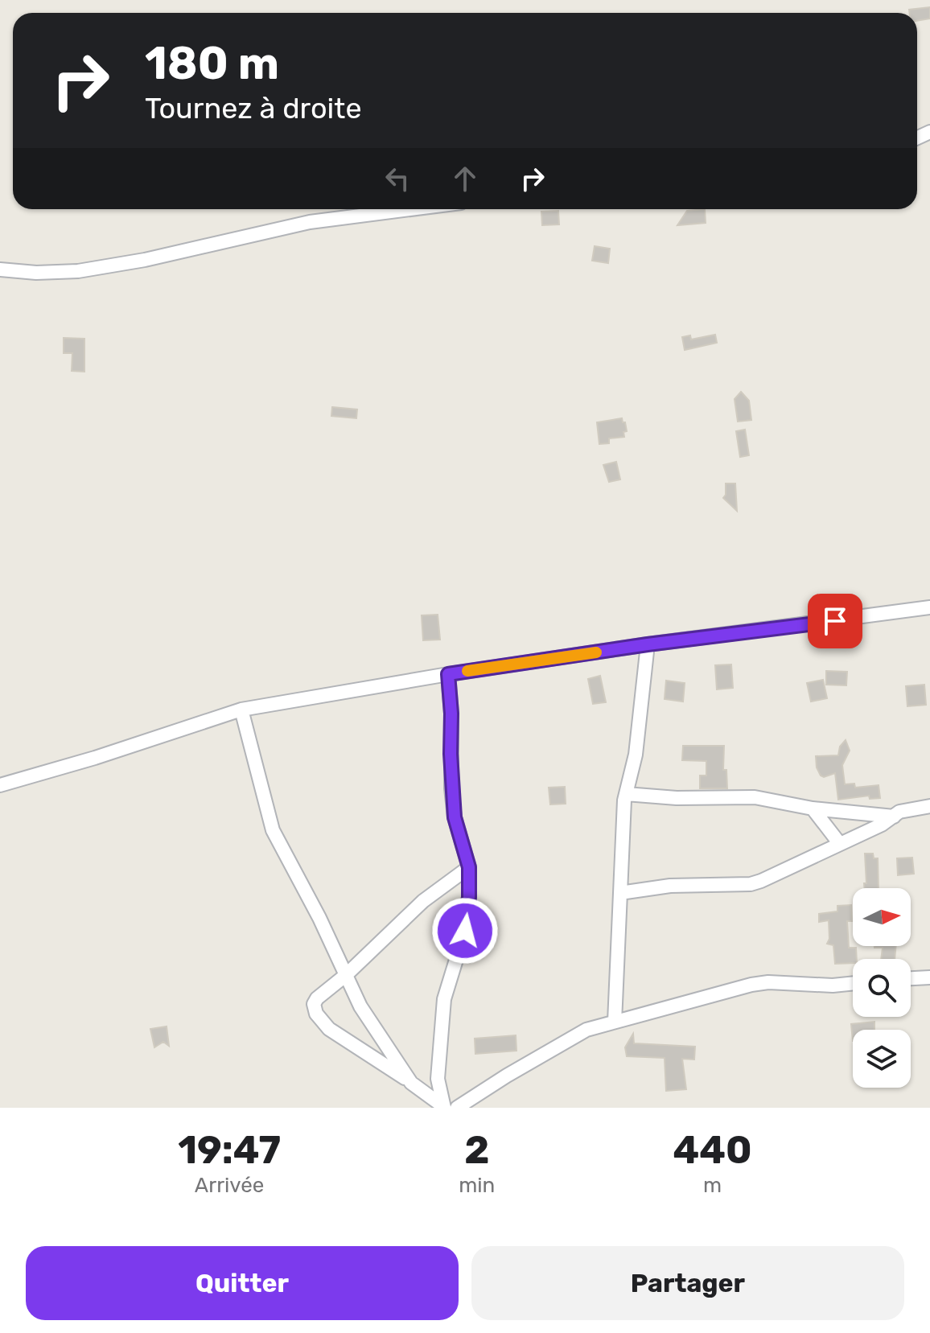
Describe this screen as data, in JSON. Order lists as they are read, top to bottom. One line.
{"north":"right","page":{"turn":["180 m","Tournez à droite"],"eta":["19:47","Arrivée","2","min","440","m"],"buttons":["Quitter","Partager"]}}
